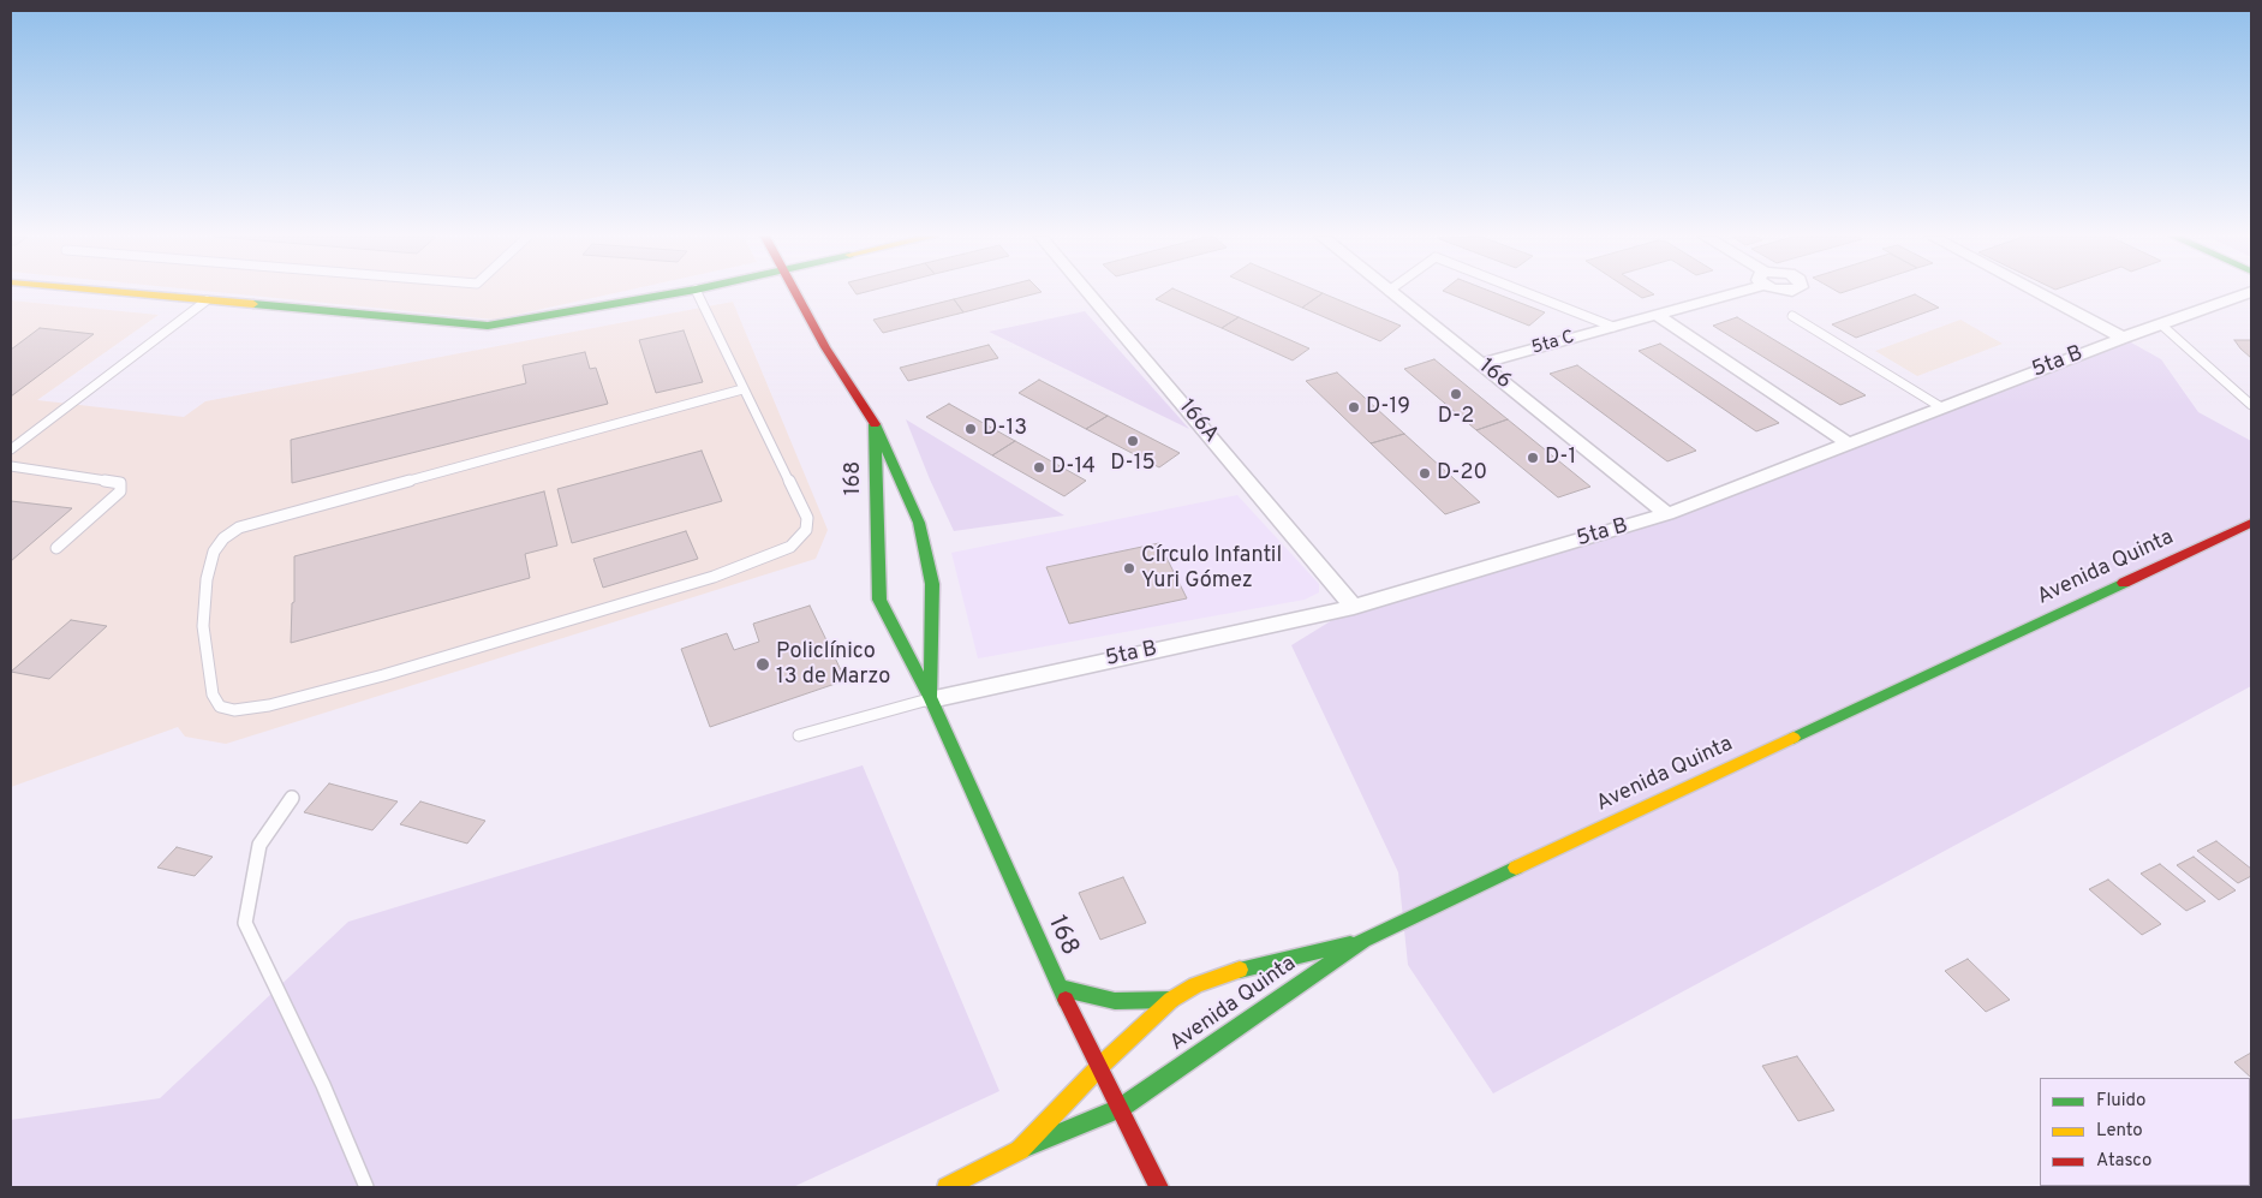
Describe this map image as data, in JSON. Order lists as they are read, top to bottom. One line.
{"streets":{"street":["5ta C","5ta B","166","166A","168","Avenida Quinta"]},"crossings":[["5ta C","166"],["5ta B","166"],["5ta B","166A"],["5ta B","168"],["168","Avenida Quinta"]],"places":["D-2","D-19","D-13","D-15","D-1","D-14","D-20","Círculo Infantil Yuri Gómez","Policlínico 13 de Marzo"],"legend":["Fluido","Lento","Atasco"]}
